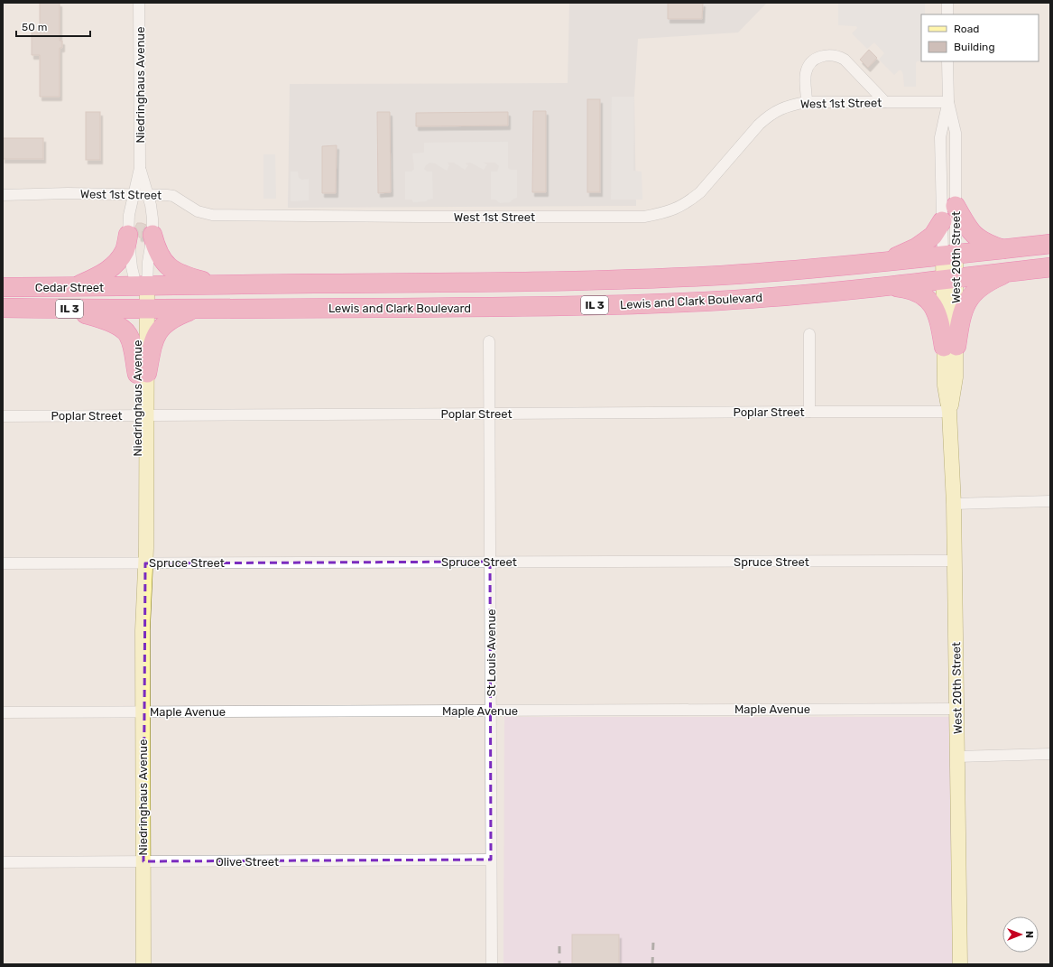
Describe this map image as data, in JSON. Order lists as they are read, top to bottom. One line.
{"streets":{"highway":["Cedar Street","Lewis and Clark Boulevard","IL 3"],"street":["Niedringhaus Avenue","West 1st Street","West 20th Street","Poplar Street","Spruce Street","St Louis Avenue","Maple Avenue","Olive Street"]},"crossings":[["Niedringhaus Avenue","West 1st Street"],["Niedringhaus Avenue","Cedar Street"],["Niedringhaus Avenue","Lewis and Clark Boulevard"],["Niedringhaus Avenue","Poplar Street"],["Niedringhaus Avenue","Spruce Street"],["Niedringhaus Avenue","Maple Avenue"],["Niedringhaus Avenue","Olive Street"],["West 1st Street","West 20th Street"],["West 20th Street","Lewis and Clark Boulevard"],["West 20th Street","Poplar Street"],["West 20th Street","Spruce Street"],["West 20th Street","Maple Avenue"],["Cedar Street","Lewis and Clark Boulevard"],["Poplar Street","St Louis Avenue"],["Spruce Street","St Louis Avenue"],["St Louis Avenue","Maple Avenue"],["St Louis Avenue","Olive Street"]],"legend":["Road","Building"],"scale_bar":"50 m","north":"right"}
